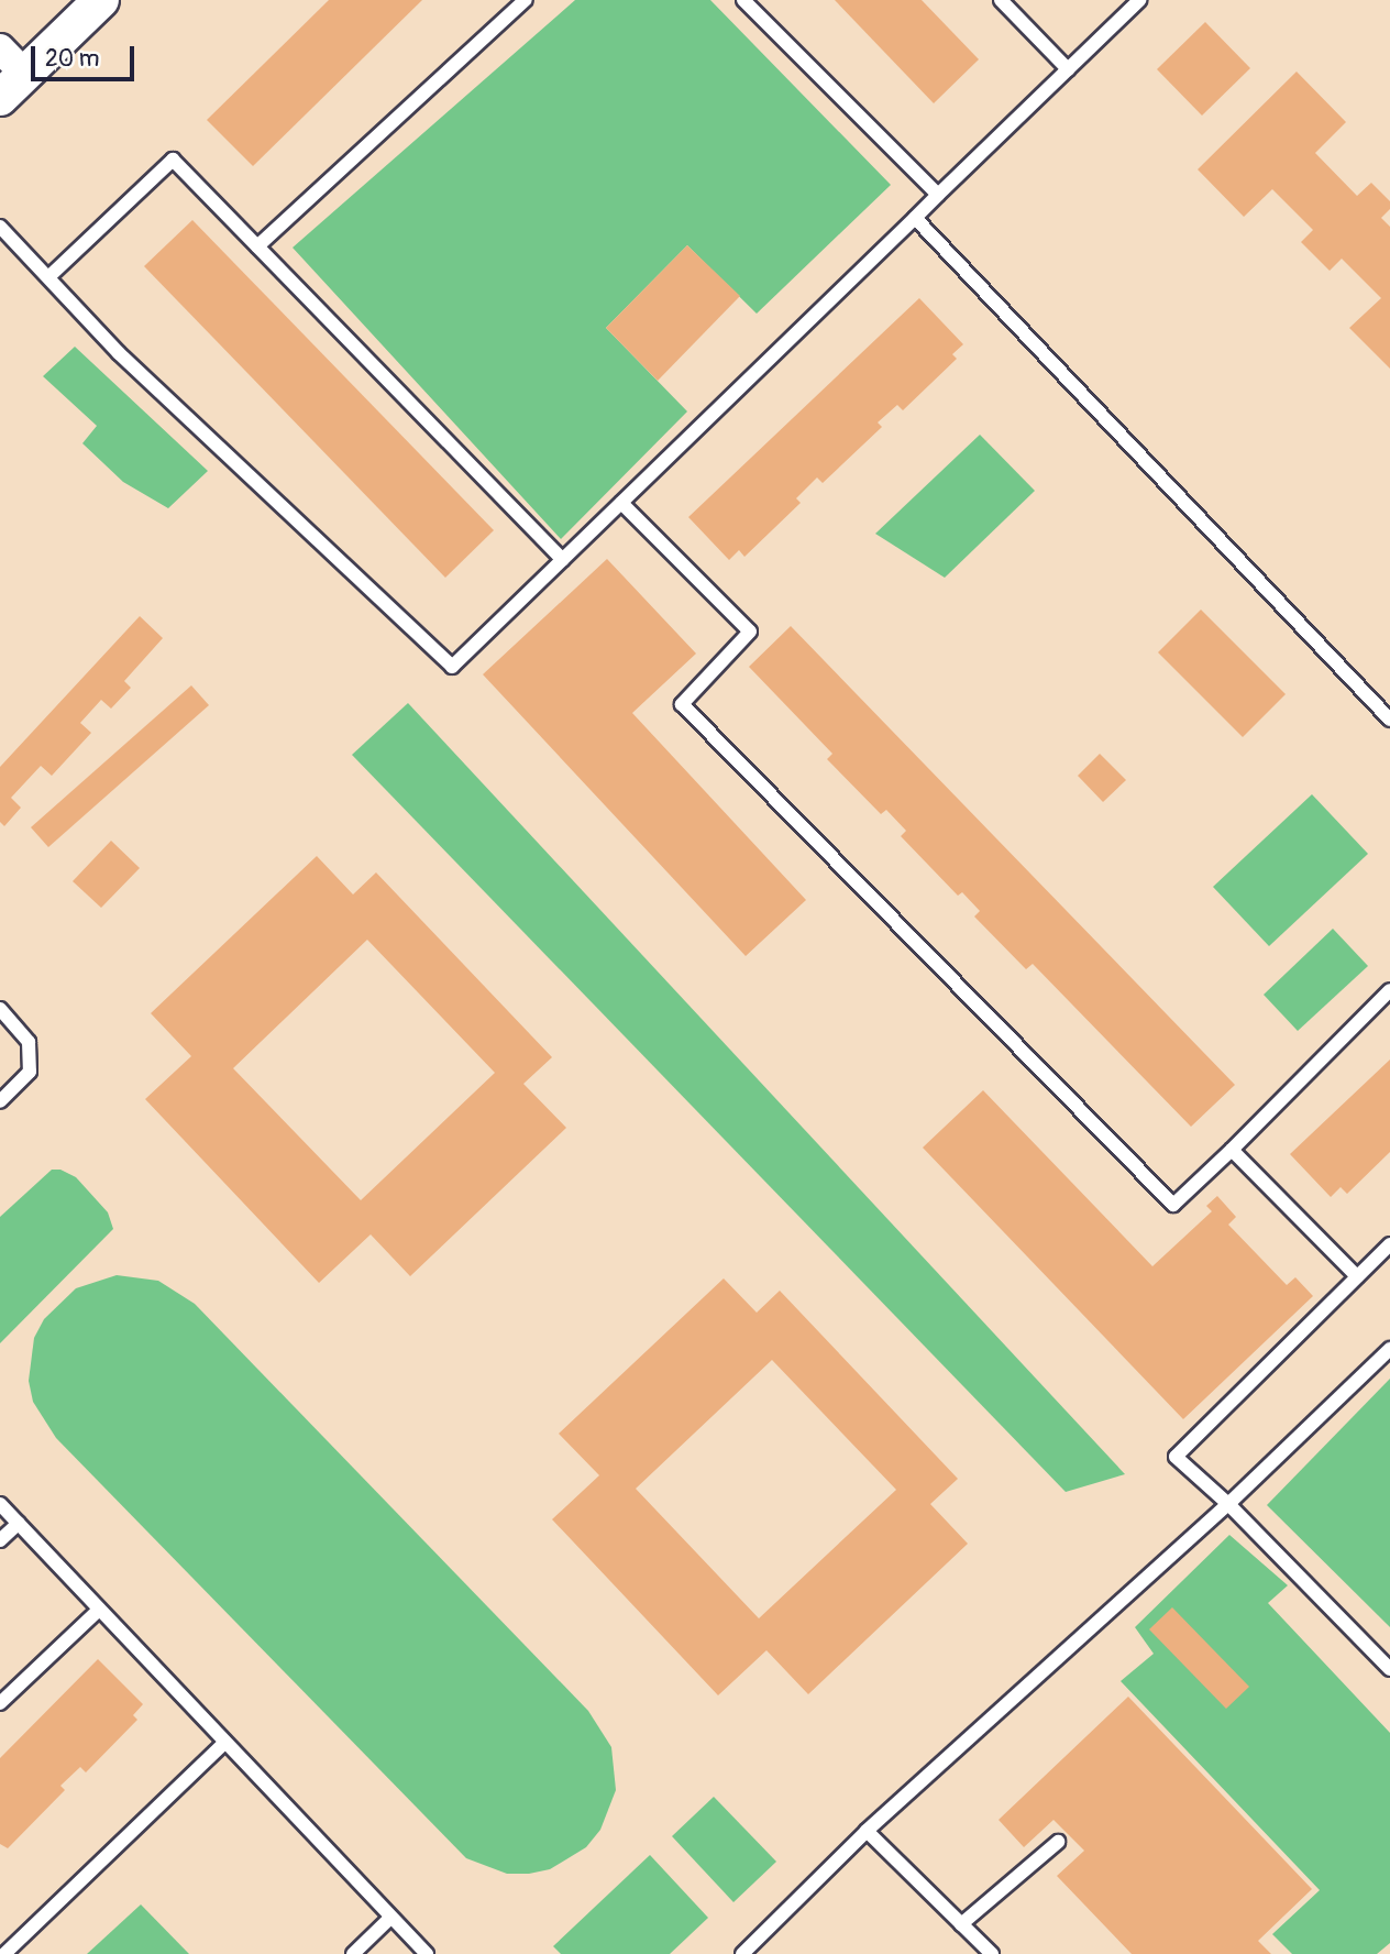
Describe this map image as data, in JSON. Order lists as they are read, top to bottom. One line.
{"scale_bar":"20 m"}
